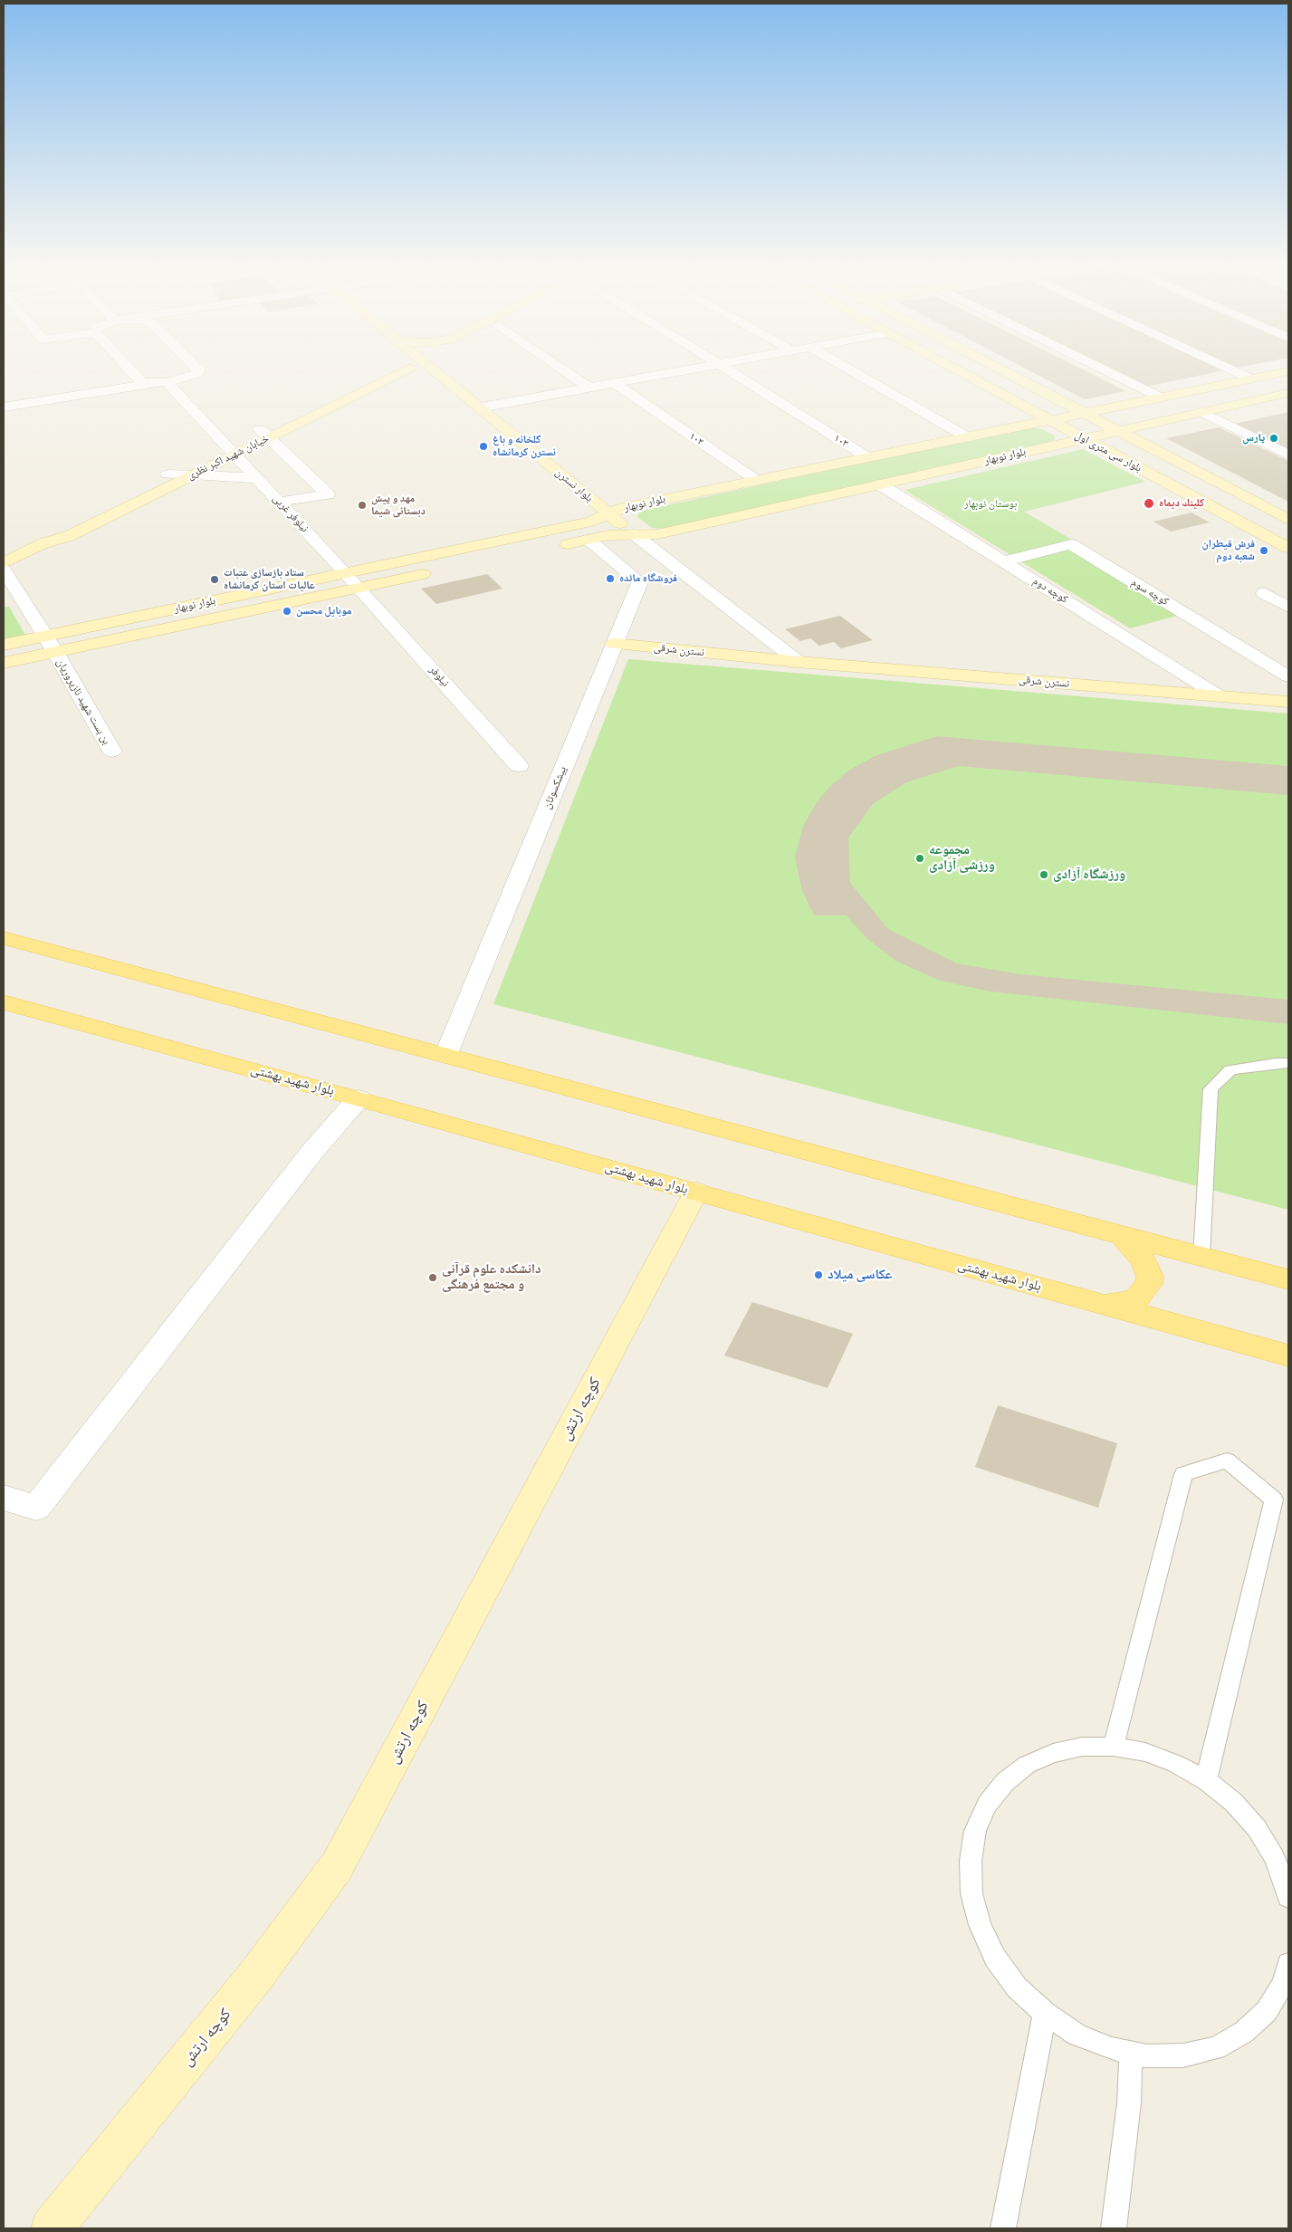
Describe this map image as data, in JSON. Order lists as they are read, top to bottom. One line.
{"streets":{"main road":["بلوار سی متری اول","بلوار نوبهار","خیابان شهید اکبر نظری","بلوار نسترن","نسترن شرقی","بلوار شهید بهشتی","کوچه ارتش"],"street":["۱۰۲","۱۰۳","نیلوفر غربی","کوچه دوم","کوچه سوم","نیلوفر","بن بست شهید نازپروریان","پیشکسوتان"]},"crossings":[["۱۰۲","بلوار نوبهار"],["۱۰۳","بلوار نوبهار"],["بلوار سی متری اول","بلوار نوبهار"],["بلوار نوبهار","بلوار نسترن"],["بلوار نوبهار","نیلوفر غربی"],["بلوار نوبهار","کوچه دوم"],["بلوار نوبهار","نیلوفر"],["بلوار نوبهار","بن بست شهید نازپروریان"],["خیابان شهید اکبر نظری","نیلوفر غربی"],["نیلوفر غربی","نیلوفر"],["کوچه دوم","کوچه سوم"],["کوچه دوم","نسترن شرقی"],["نسترن شرقی","پیشکسوتان"],["بلوار شهید بهشتی","کوچه ارتش"]],"parks":["بوستان نوبهار"],"places":["پارس","گلخانه و باغ نسترن کرمانشاه","كلينك ديماه","مهد و پیش دبستانی شیما","فرش قیطران شعبه دوم","فروشگاه مائده","ستاد بازسازی عتبات عالیات استان کرمانشاه","موبایل محسن","مجموعه ورزشی آزادی","ورزشگاه آزادی","عکاسی میلاد","دانشکده علوم قرآنی و مجتمع فرهنگی"]}
